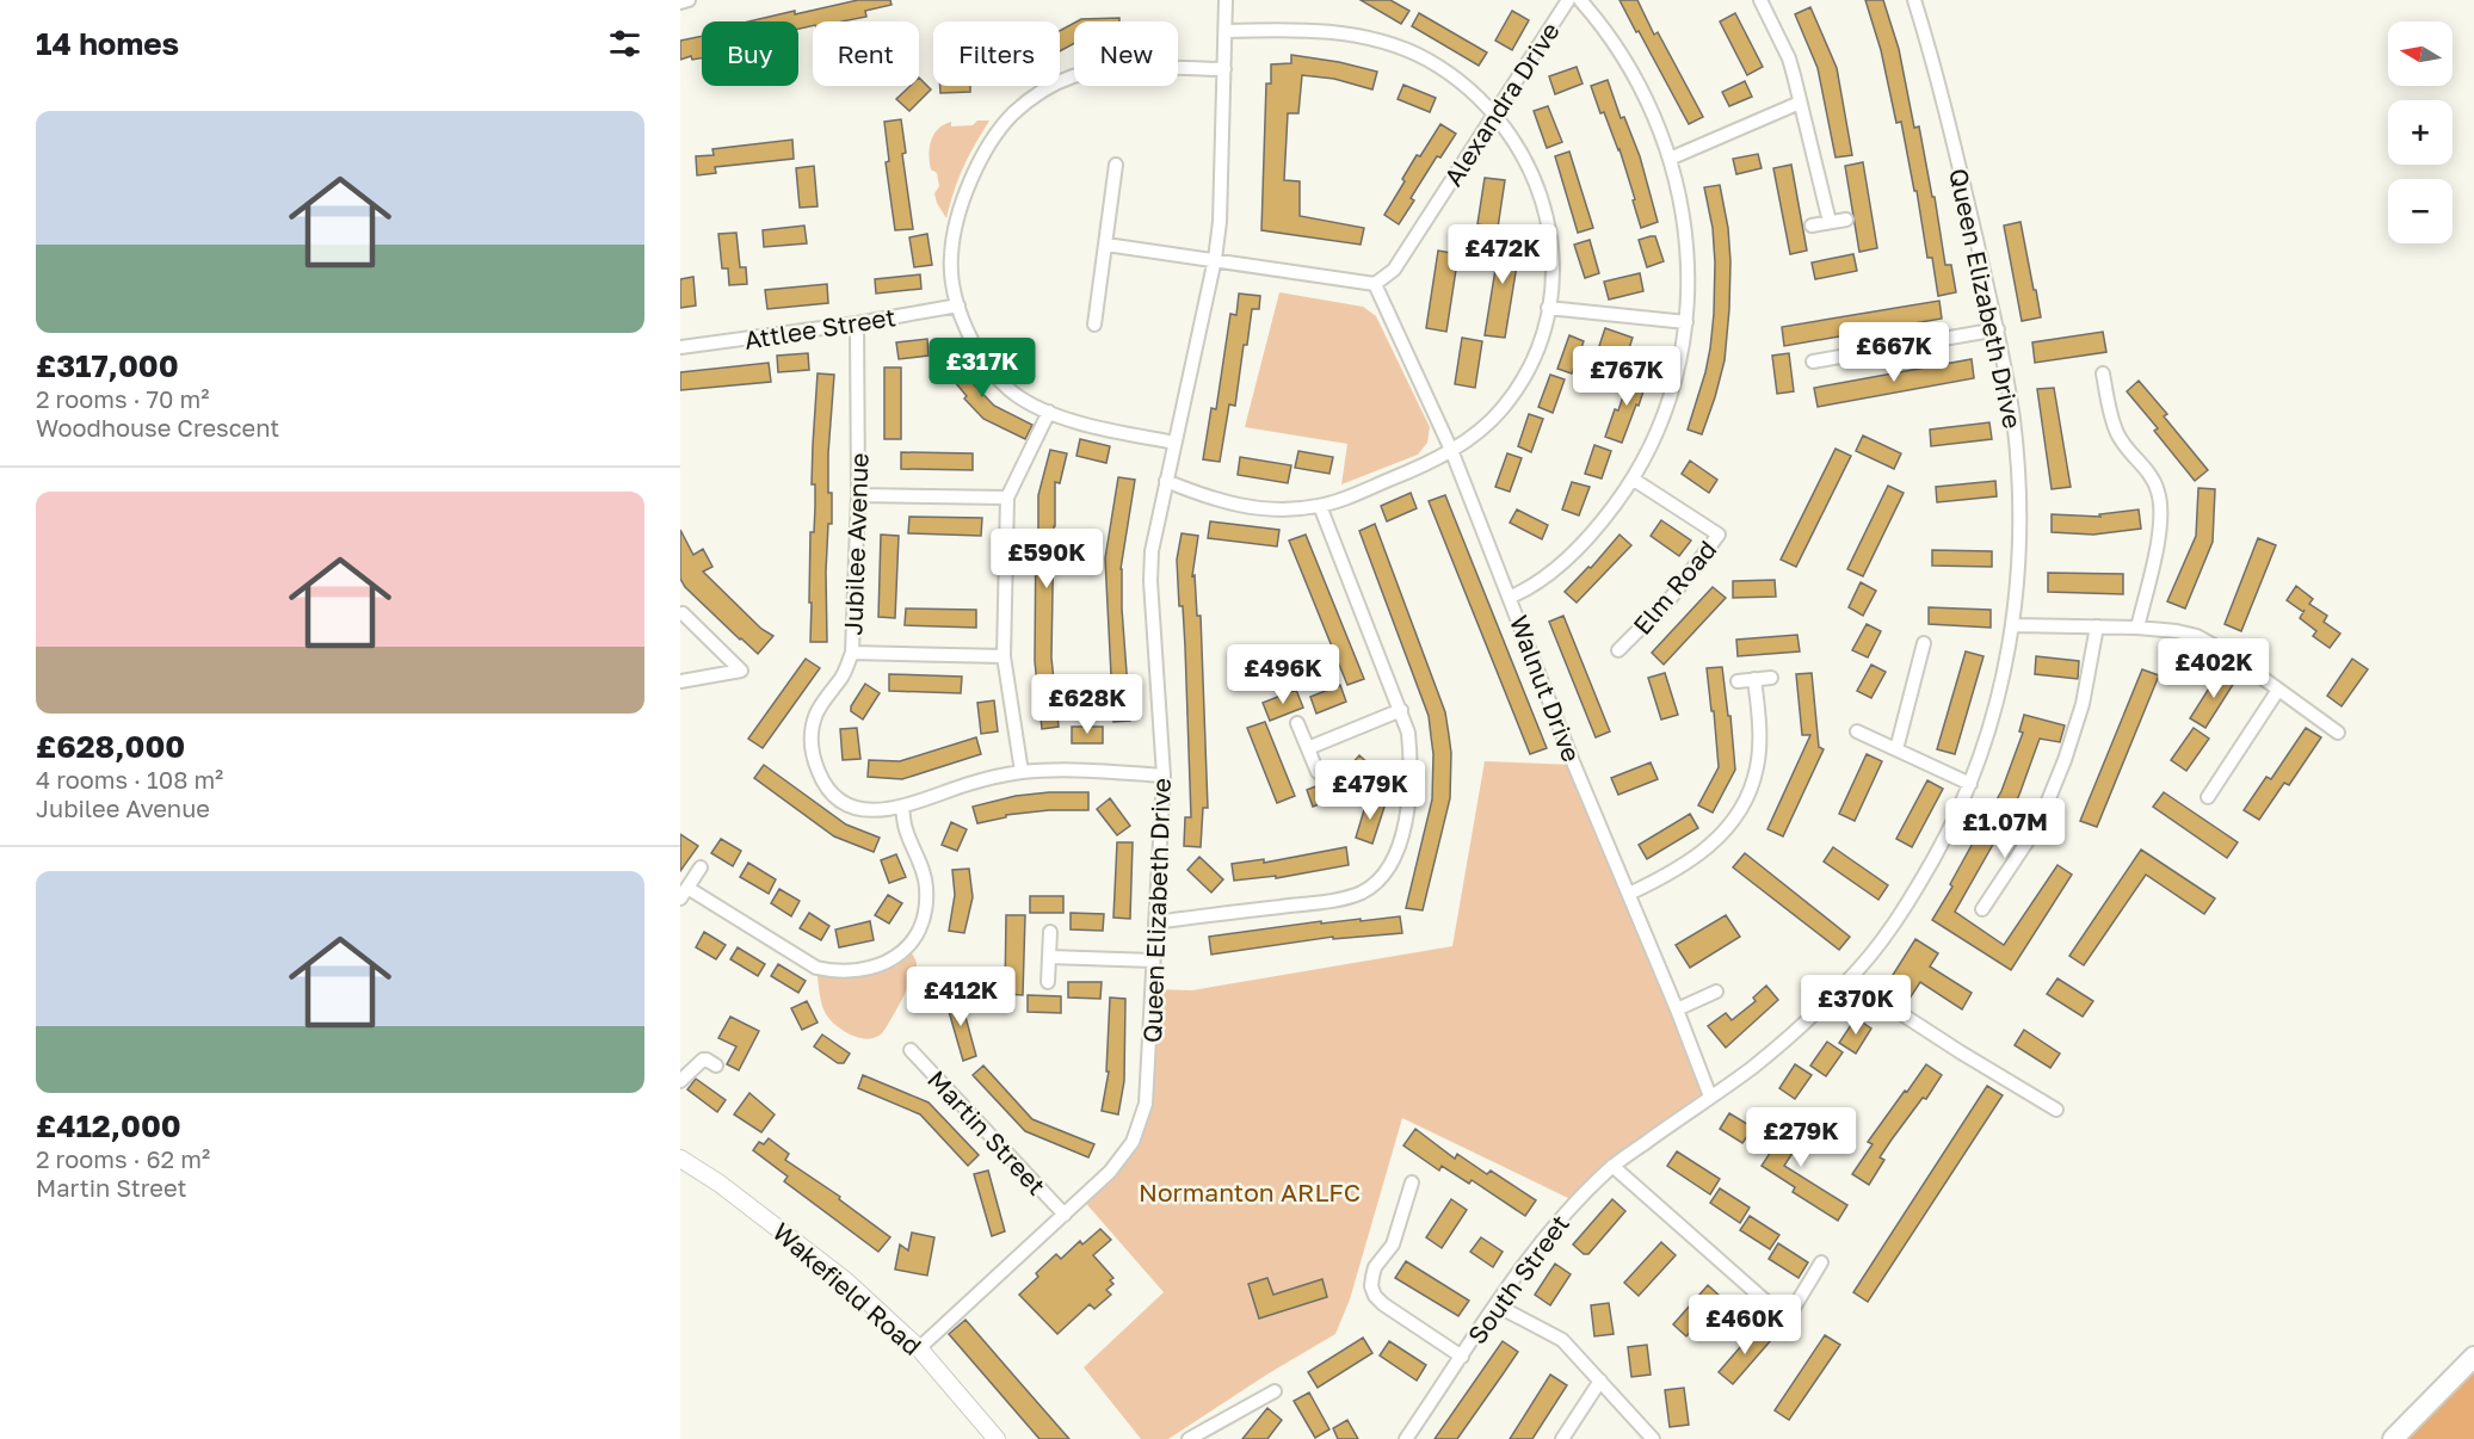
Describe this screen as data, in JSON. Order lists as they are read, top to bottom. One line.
{"streets":{"street":["Alexandra Drive","Queen Elizabeth Drive","Attlee Street","Jubilee Avenue","Elm Road","Walnut Drive","Martin Street","South Street","Wakefield Road"]},"crossings":[["Alexandra Drive","Walnut Drive"],["Queen Elizabeth Drive","Jubilee Avenue"],["Queen Elizabeth Drive","Walnut Drive"],["Queen Elizabeth Drive","Martin Street"],["Queen Elizabeth Drive","South Street"],["Queen Elizabeth Drive","Wakefield Road"],["Attlee Street","Jubilee Avenue"],["Walnut Drive","South Street"]],"parks":["Normanton ARLFC"],"north":"left","page":{"heading":"14 homes","map_buttons":["+","−"],"chip":["Buy","Rent","Filters","New"],"list":[{"name":"£317,000","note":"2 rooms · 70 m² · Woodhouse Crescent"},{"name":"£628,000","note":"4 rooms · 108 m² · Jubilee Avenue"},{"name":"£412,000","note":"2 rooms · 62 m² · Martin Street"}],"price":["£472K","£667K","£317K","£767K","£590K","£402K","£496K","£628K","£479K","£1.07M","£412K","£370K","£279K","£460K"]}}
